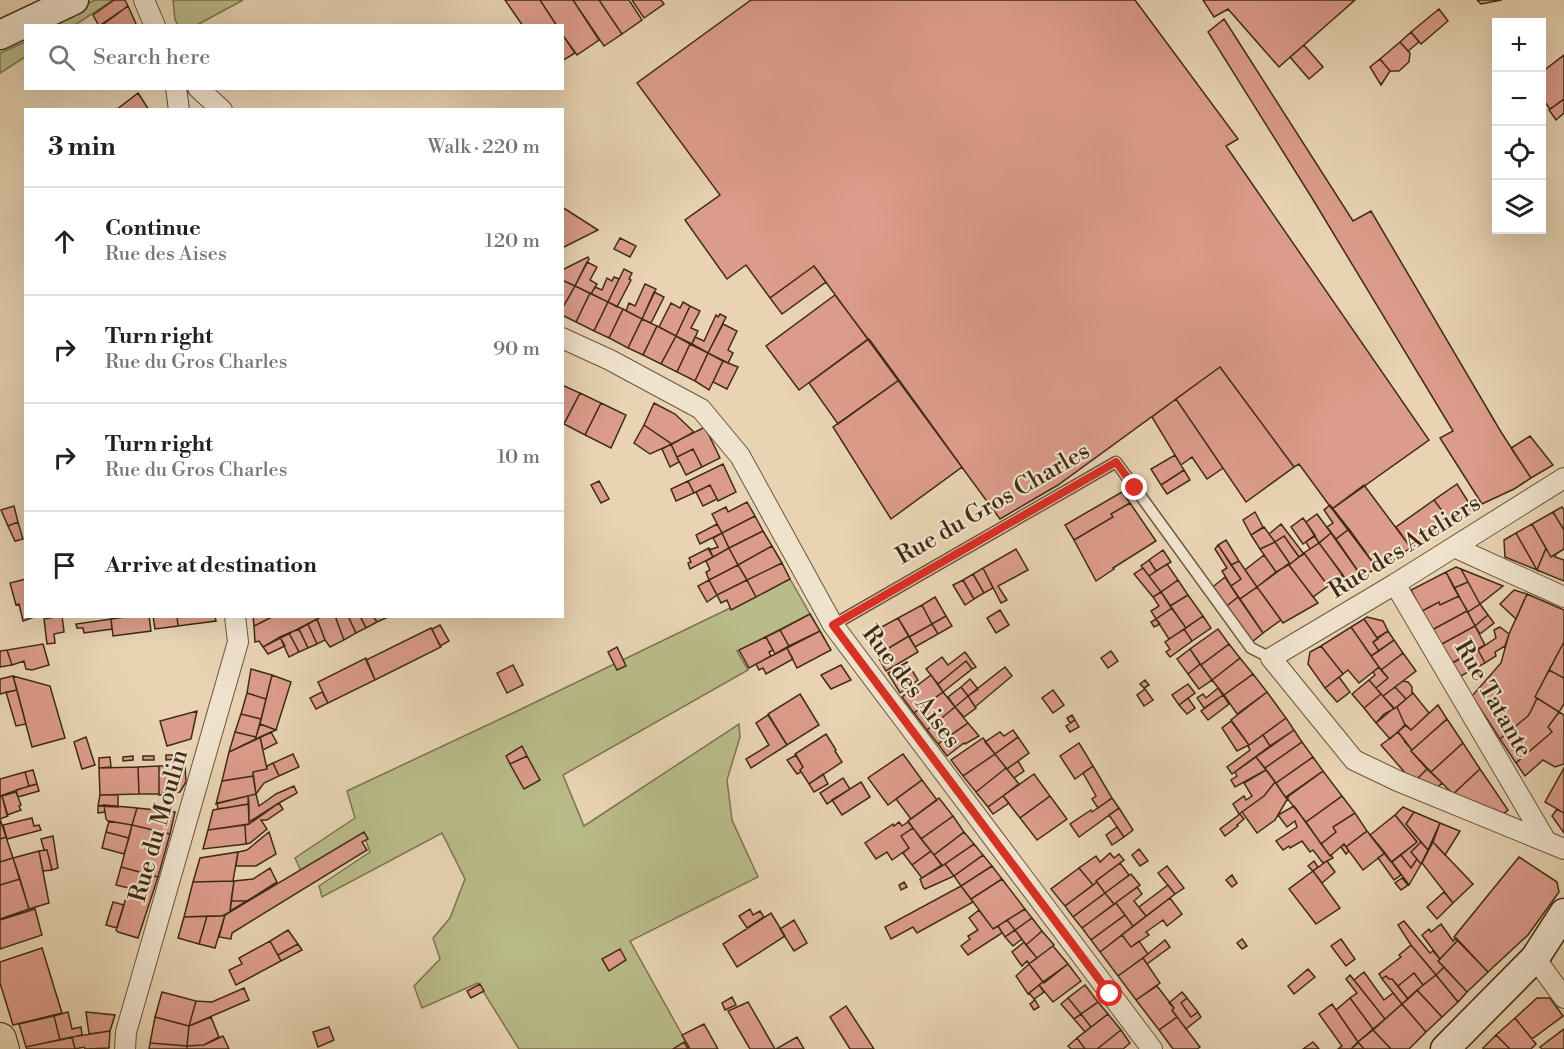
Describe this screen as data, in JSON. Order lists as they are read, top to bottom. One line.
{"streets":{"street":["Rue du Gros Charles","Rue des Ateliers","Rue des Aises","Rue Tatante","Rue du Moulin"]},"crossings":[["Rue du Gros Charles","Rue des Ateliers"],["Rue du Gros Charles","Rue des Aises"],["Rue du Gros Charles","Rue Tatante"],["Rue des Ateliers","Rue Tatante"]],"page":{"map_buttons":["+","−"],"search":"Search here","heading":["3 min","Walk · 220 m"],"list":[["Continue","Rue des Aises","120 m"],["Turn right","Rue du Gros Charles","90 m"],["Turn right","Rue du Gros Charles","10 m"],"Arrive at destination"]}}
